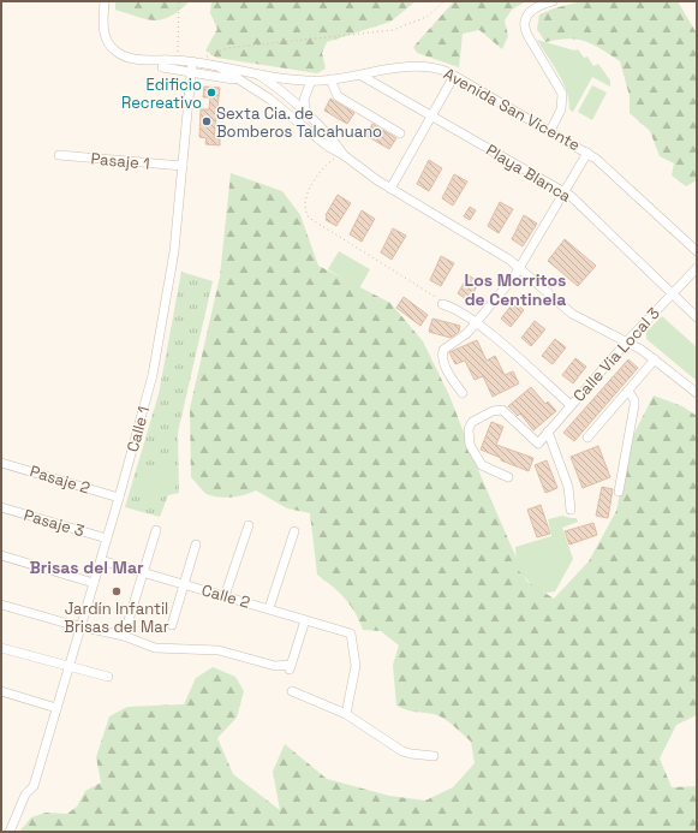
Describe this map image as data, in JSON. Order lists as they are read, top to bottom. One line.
{"streets":{"street":["Avenida San Vicente","Pasaje 1","Playa Blanca","Calle Via Local 3","Calle 1","Pasaje 2","Pasaje 3","Calle 2"]},"crossings":[["Avenida San Vicente","Playa Blanca"],["Avenida San Vicente","Calle 1"],["Pasaje 1","Calle 1"],["Playa Blanca","Calle Via Local 3"],["Calle 1","Pasaje 2"],["Calle 1","Pasaje 3"],["Calle 1","Calle 2"]],"districts":["Los Morritos de Centinela","Brisas del Mar"],"places":["Edificio Recreativo","Sexta Cia. de Bomberos Talcahuano","Jardín Infantil Brisas del Mar"]}
